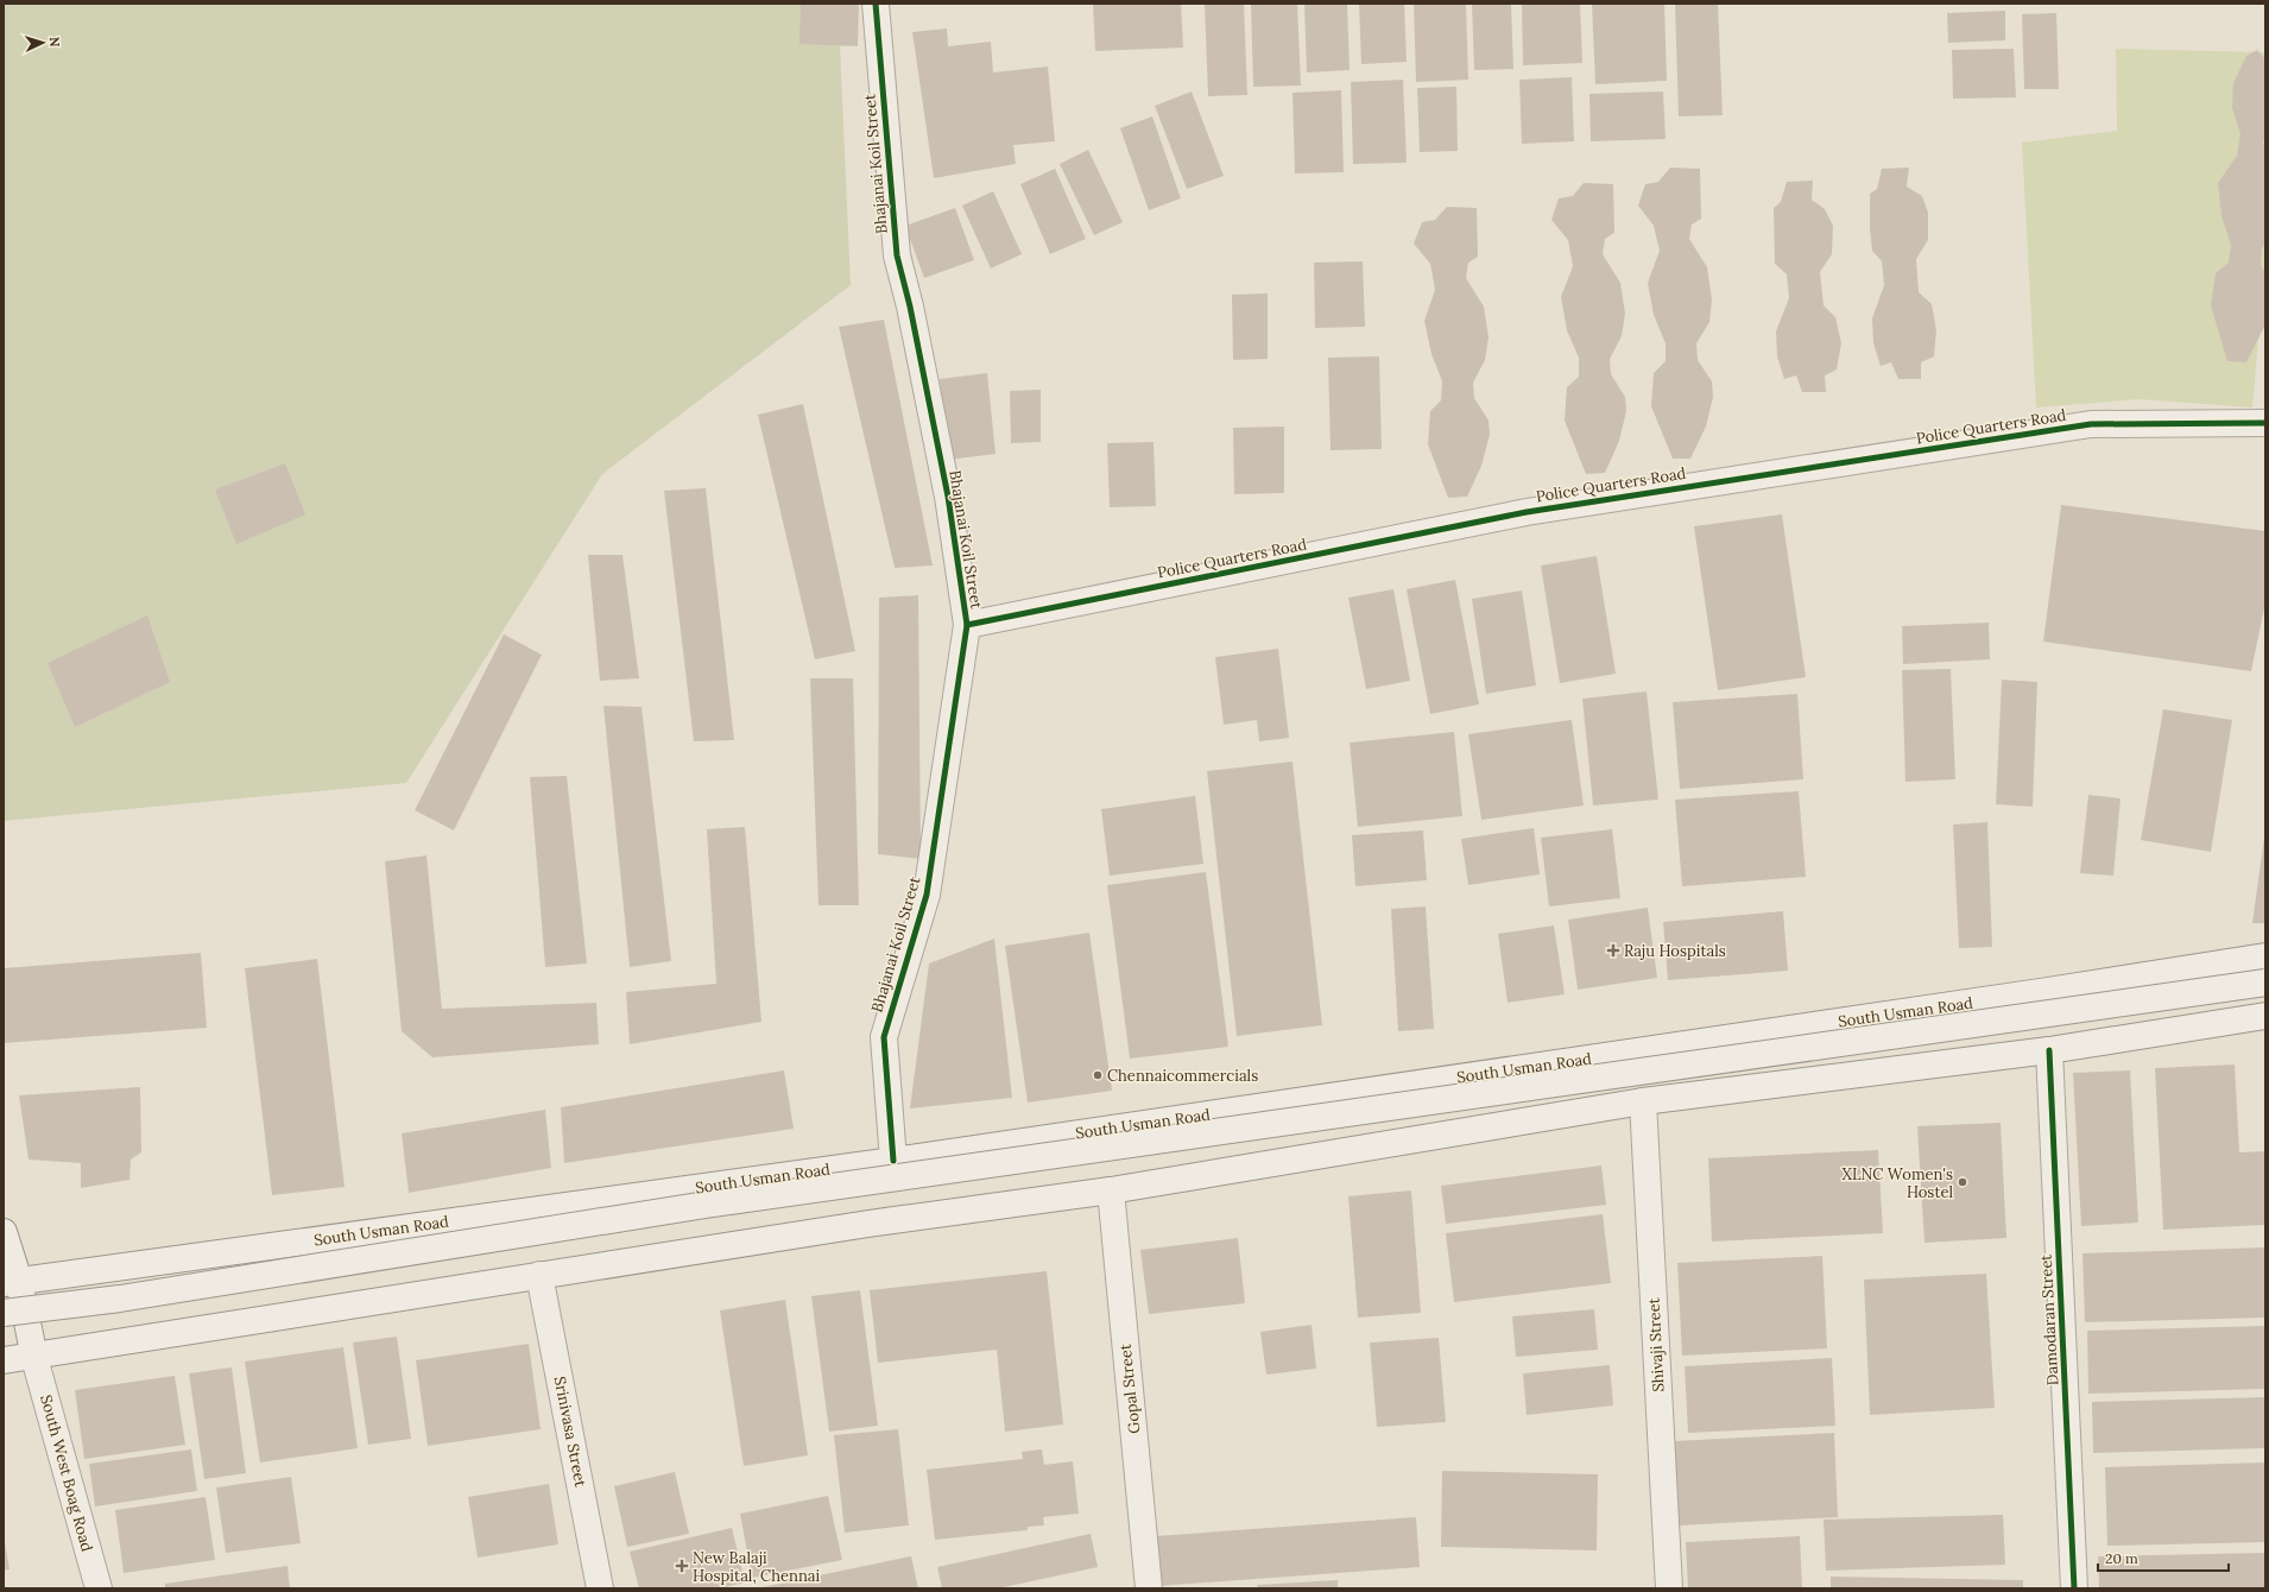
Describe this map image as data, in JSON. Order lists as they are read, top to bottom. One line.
{"streets":{"main road":["Bhajanai Koil Street","Police Quarters Road","South Usman Road","Damodaran Street","Shivaji Street","Gopal Street","Srinivasa Street","South West Boag Road"]},"crossings":[["Bhajanai Koil Street","Police Quarters Road"],["Bhajanai Koil Street","South Usman Road"],["South Usman Road","South West Boag Road"]],"places":{"health":["Raju Hospitals","New Balaji Hospital, Chennai"],"other":["Chennaicommercials","XLNC Women's Hostel"]},"scale_bar":"20 m","north":"right"}
